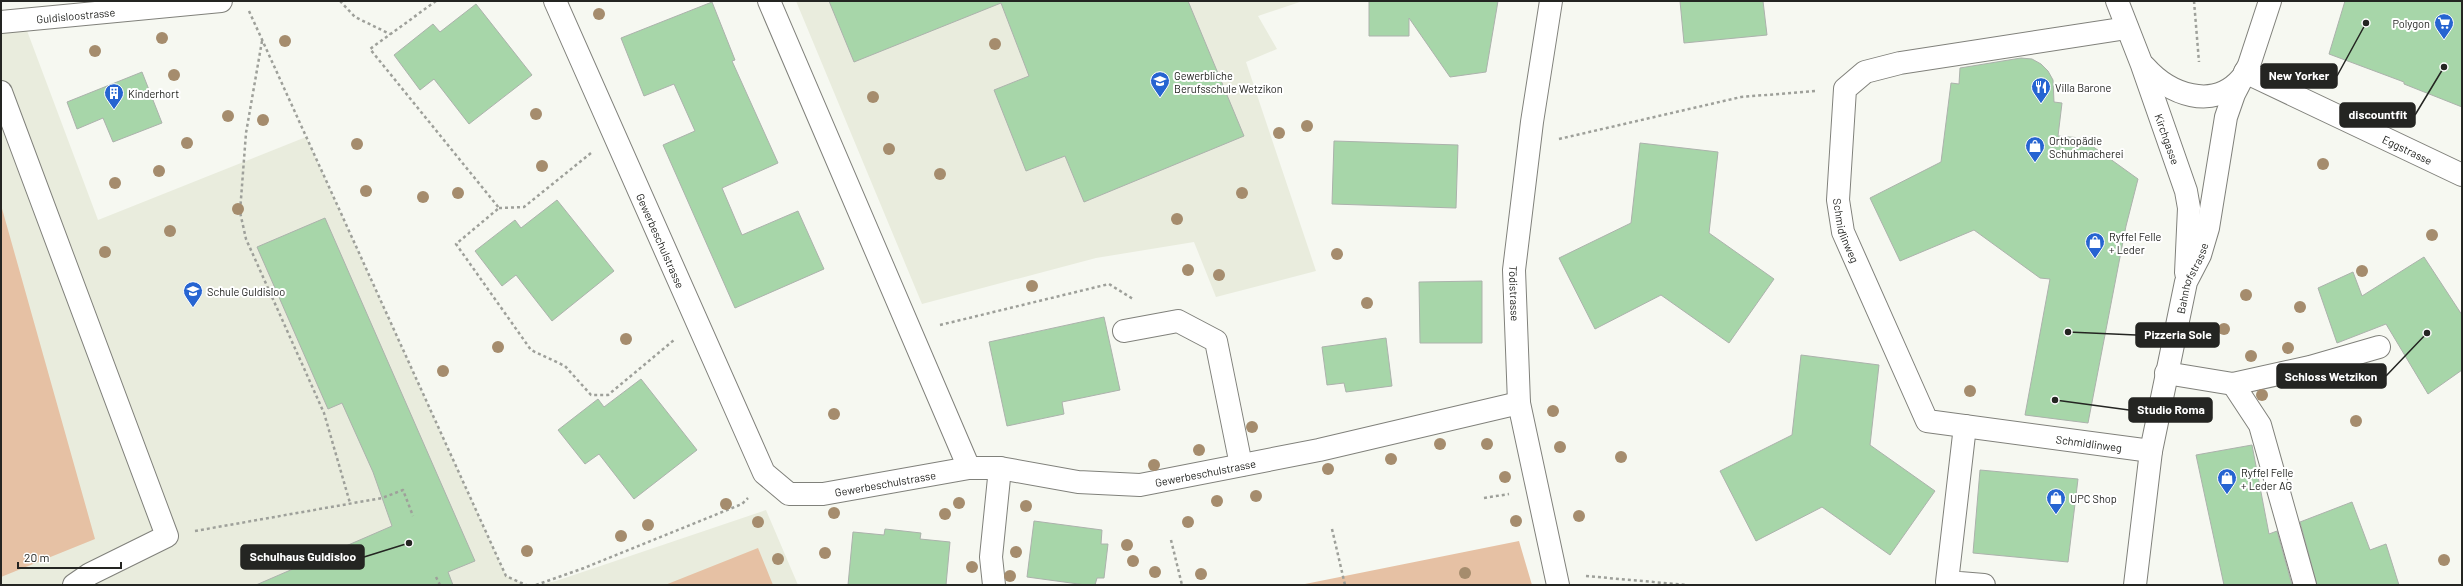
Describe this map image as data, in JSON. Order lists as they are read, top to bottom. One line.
{"streets":{"street":["Guldisloostrasse","Kirchgasse","Eggstrasse","Schmidlinweg","Gewerbeschulstrasse","Bahnhofstrasse","Tödistrasse"]},"crossings":[["Kirchgasse","Bahnhofstrasse"],["Eggstrasse","Bahnhofstrasse"],["Schmidlinweg","Bahnhofstrasse"],["Gewerbeschulstrasse","Tödistrasse"]],"places":{"other":["New Yorker","discountfit","Pizzeria Sole","Schloss Wetzikon","Studio Roma","Schulhaus Guldisloo"],"supermarket":["Polygon"],"school or university":["Gewerbliche Berufsschule Wetzikon","Schule Guldisloo"],"restaurant":["Villa Barone"],"building":["Kinderhort"],"shop":["Orthopädie Schuhmacherei","Ryffel Felle + Leder","Ryffel Felle + Leder AG","UPC Shop"]},"scale_bar":"20 m"}
